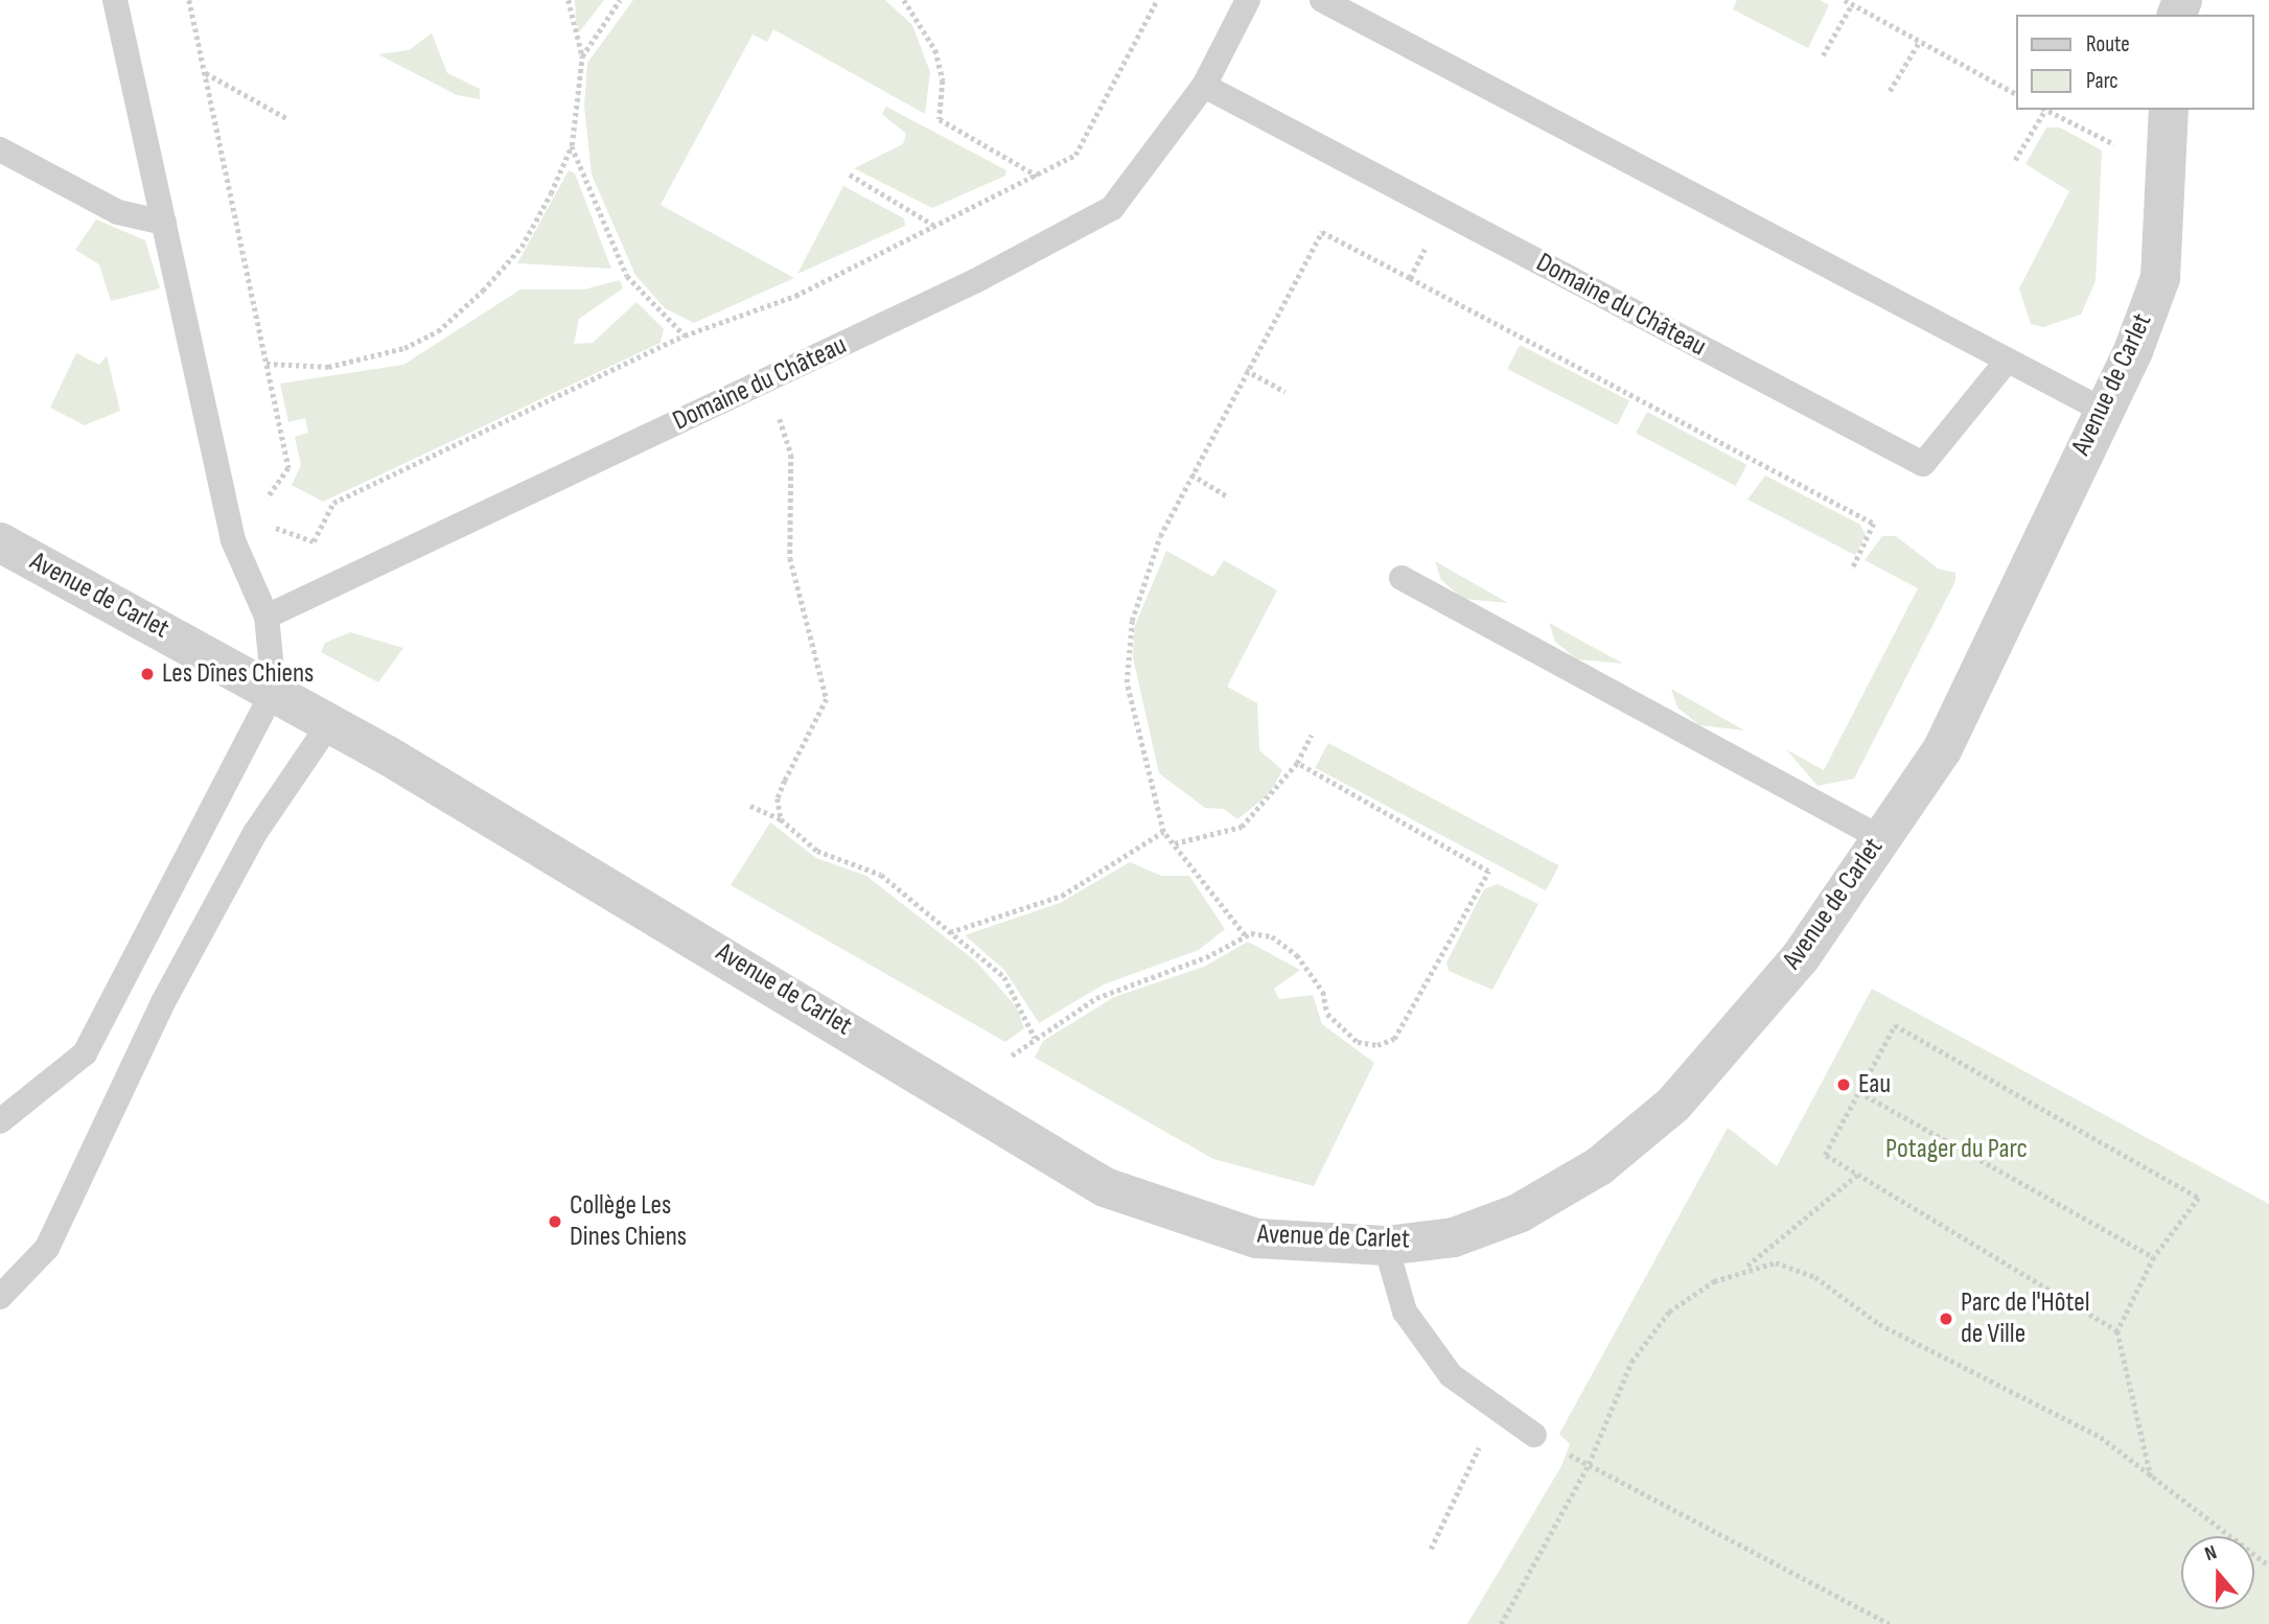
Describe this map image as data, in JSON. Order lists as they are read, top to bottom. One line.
{"streets":{"street":["Avenue de Carlet"],"lane":["Domaine du Château"]},"parks":["Potager du Parc"],"places":["Les Dînes Chiens","Eau","Collège Les Dines Chiens","Parc de l'Hôtel de Ville"],"legend":["Route","Parc"],"north":"top"}
